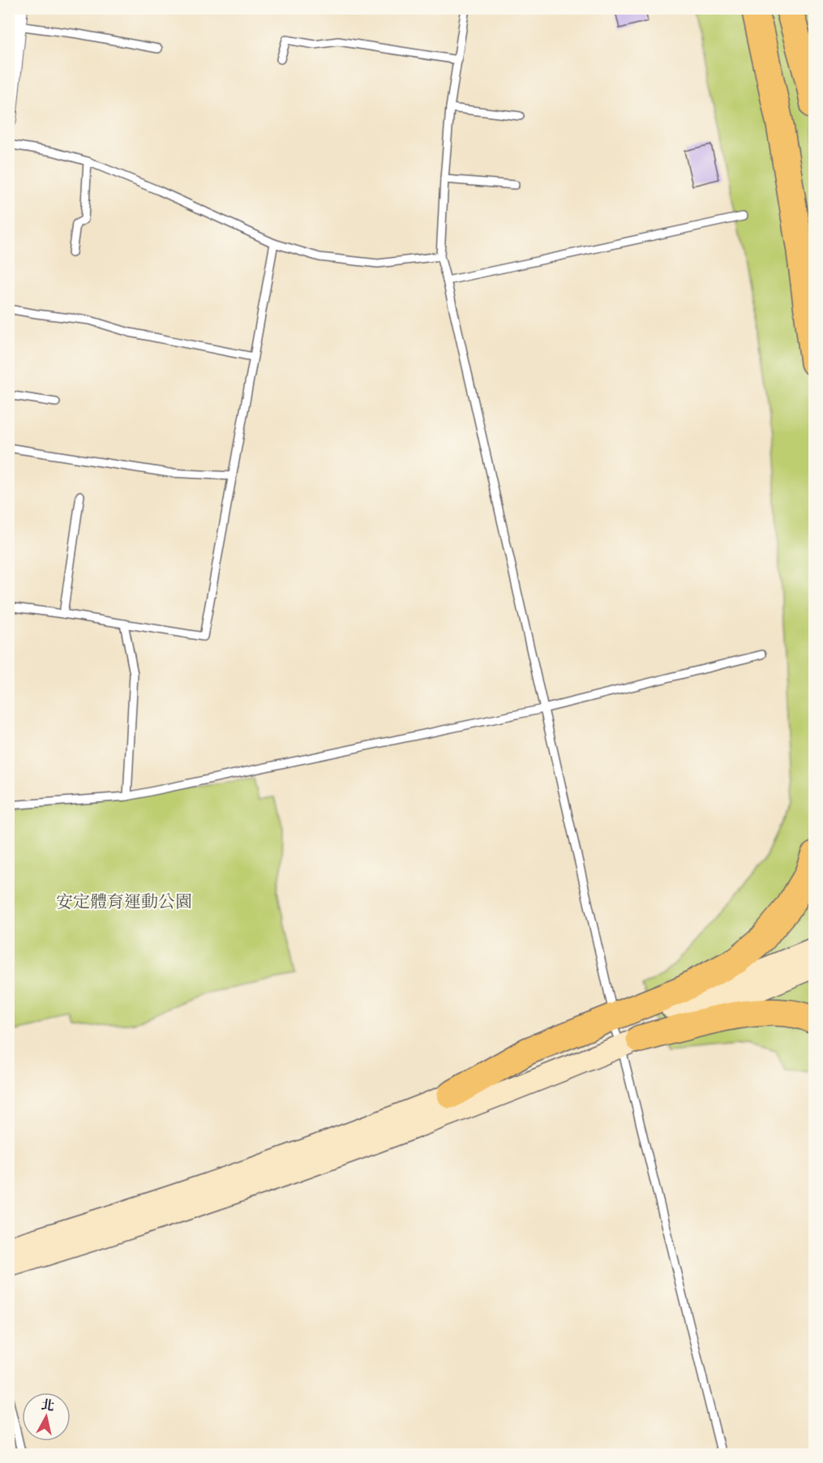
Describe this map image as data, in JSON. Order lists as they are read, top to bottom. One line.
{"parks":["安定體育運動公園"],"north":"top"}
